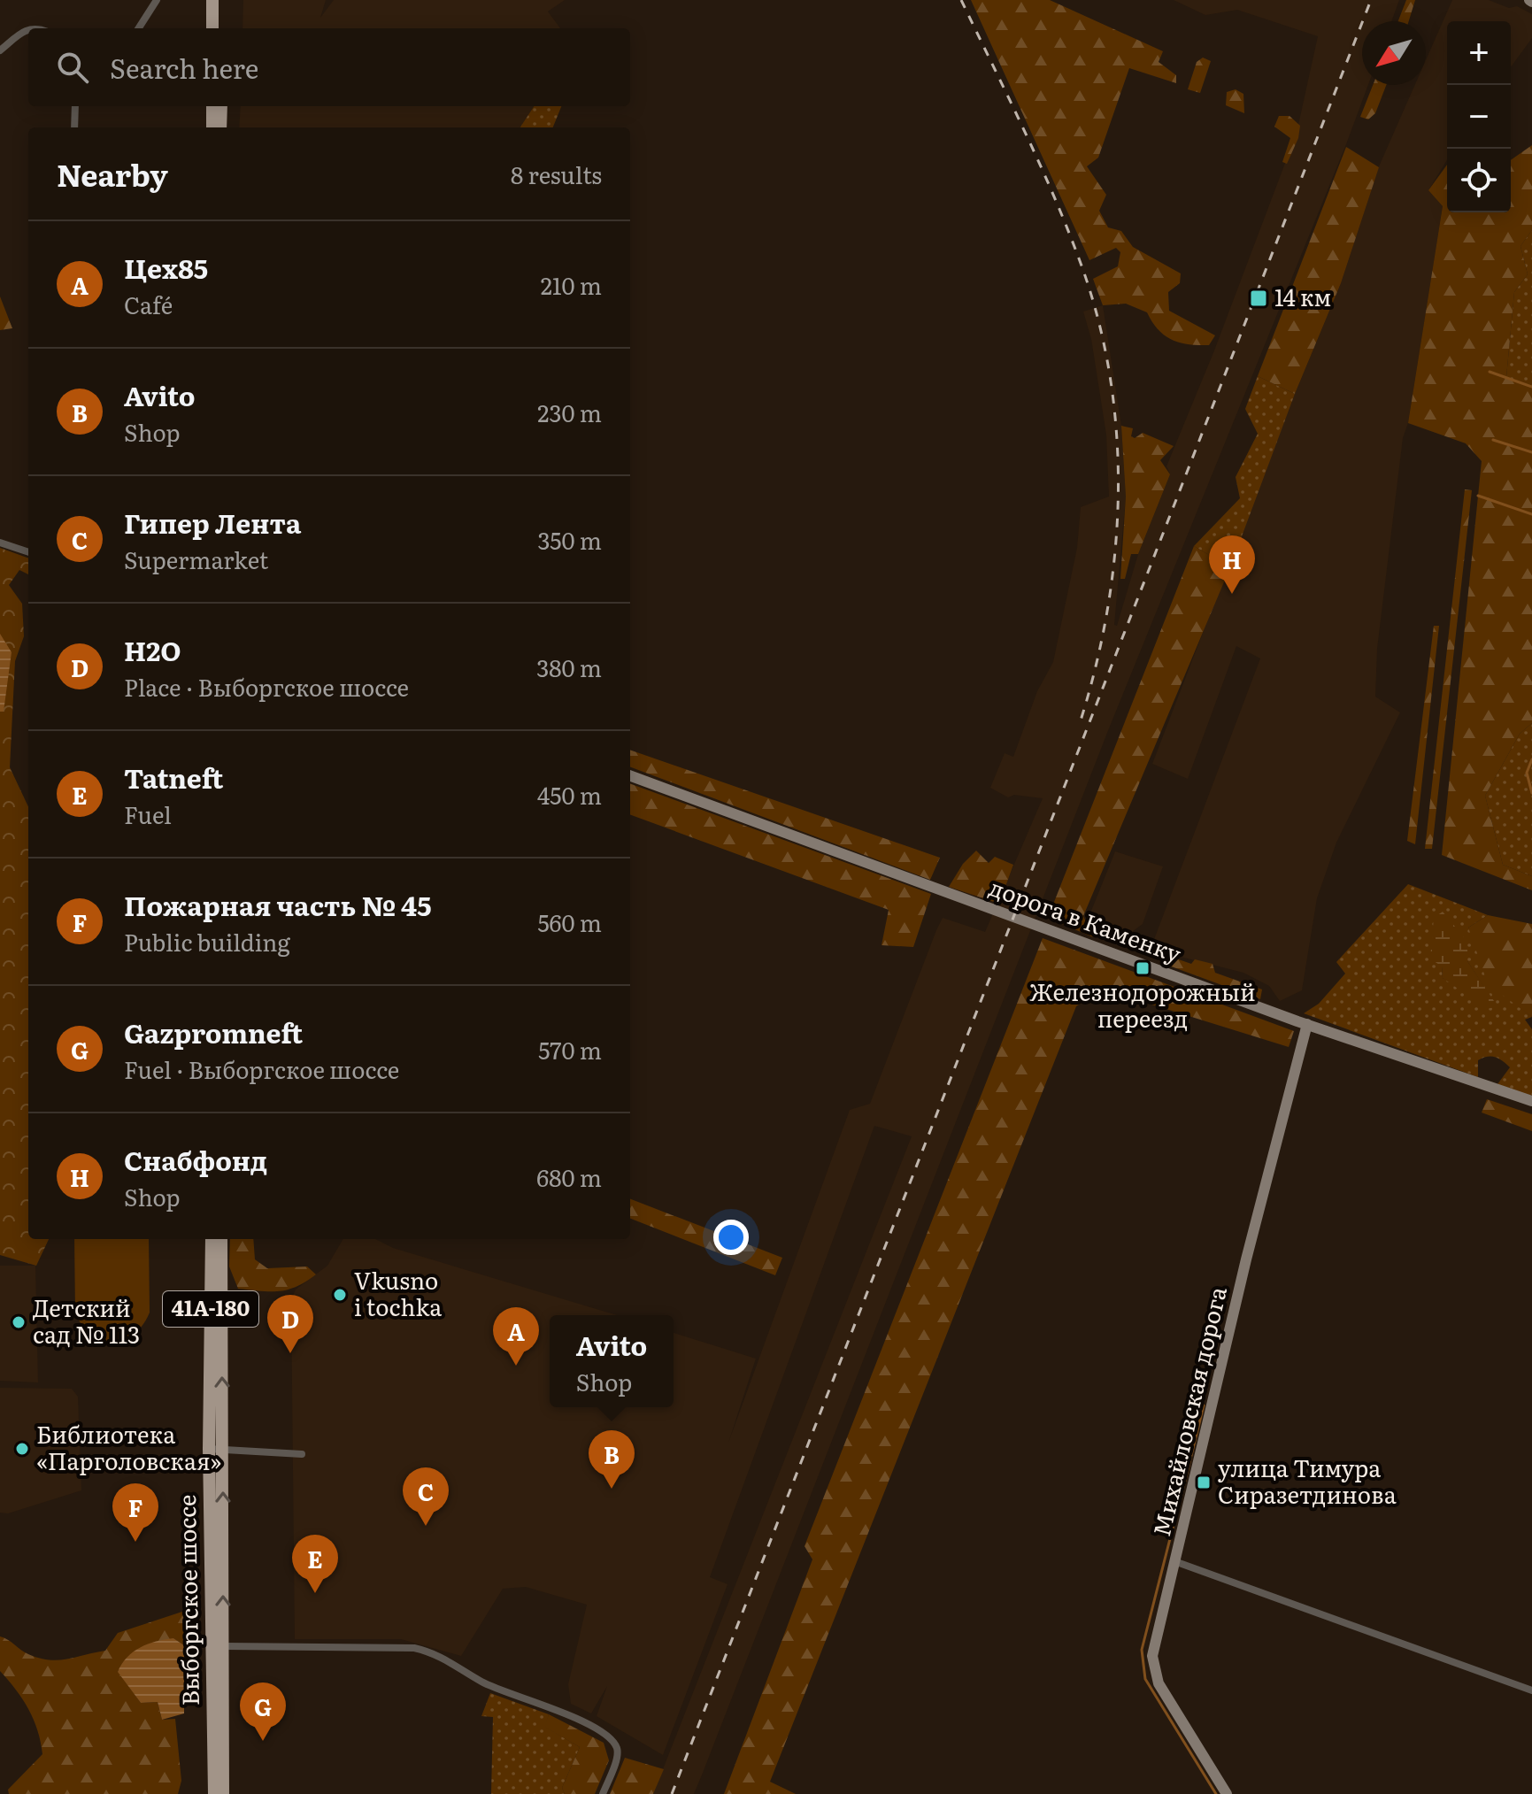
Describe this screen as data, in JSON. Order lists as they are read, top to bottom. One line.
{"streets":{"main road":["41А-180","Выборгское шоссе"],"street":["дорога в Каменку","Михайловская дорога"]},"crossings":[["дорога в Каменку","Михайловская дорога"]],"places":{"transit":["14 км","Железнодорожный переезд","улица Тимура Сиразетдинова"],"other":["Vkusno i tochka","Детский сад № 113","Библиотека «Парголовская»"]},"north":"bottom left","page":{"map_buttons":["+","−"],"search":"Search here","heading":["Nearby","8 results"],"list":[{"mark":"A","name":"Цех85","note":"Café","value":"210 m"},{"mark":"B","name":"Avito","note":"Shop","value":"230 m"},{"mark":"C","name":"Гипер Лента","note":"Supermarket","value":"350 m"},{"mark":"D","name":"H2O","note":"Place · Выборгское шоссе","value":"380 m"},{"mark":"E","name":"Tatneft","note":"Fuel","value":"450 m"},{"mark":"F","name":"Пожарная часть № 45","note":"Public building","value":"560 m"},{"mark":"G","name":"Gazpromneft","note":"Fuel · Выборгское шоссе","value":"570 m"},{"mark":"H","name":"Снабфонд","note":"Shop","value":"680 m"}],"pins":["H","D","A","B","C","F","E","G"],"popup":["Avito","Shop"]}}
